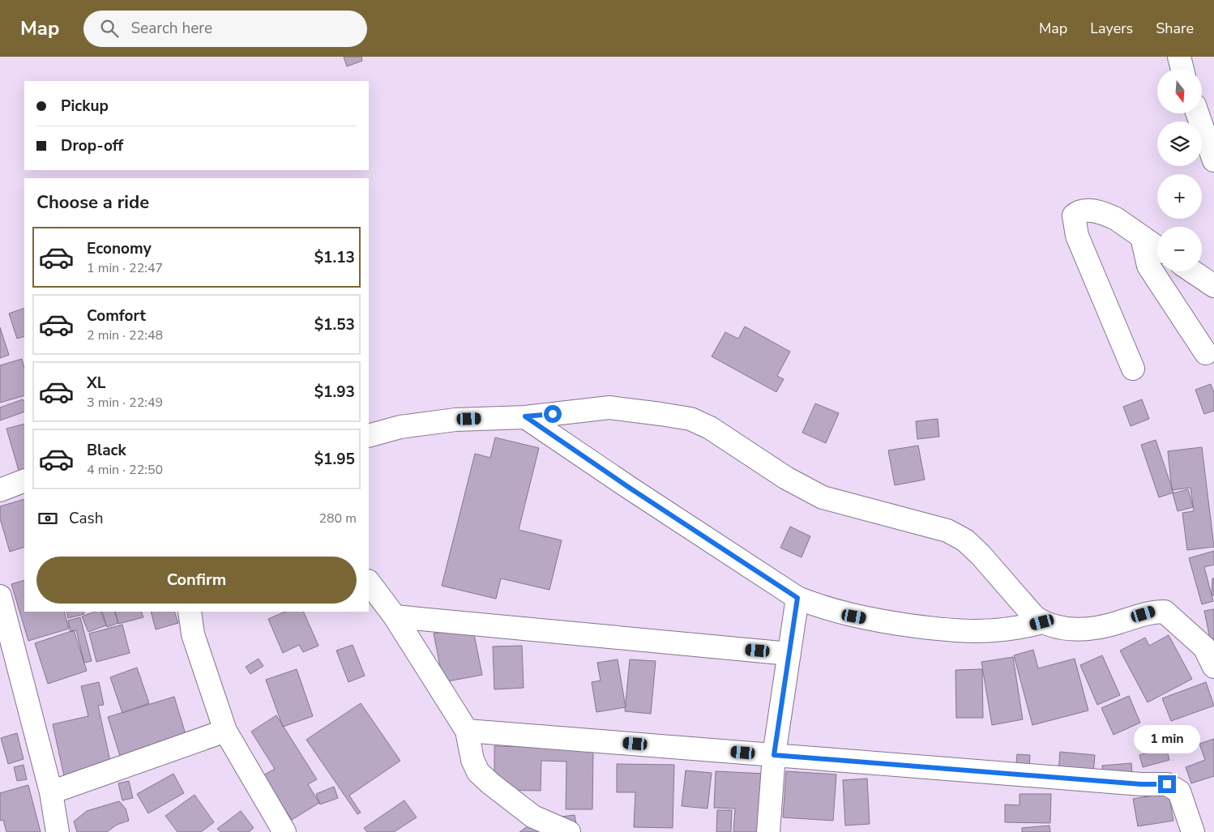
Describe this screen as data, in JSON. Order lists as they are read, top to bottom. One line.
{"north":"bottom","page":{"header":"Map","search":"Search here","nav":["Map","Layers","Share"],"map_buttons":["+","−"],"banner":["Pickup","Drop-off"],"heading":"Choose a ride","list":[{"name":"Economy","note":"1 min · 22:47","value":"$1.13"},{"name":"Comfort","note":"2 min · 22:48","value":"$1.53"},{"name":"XL","note":"3 min · 22:49","value":"$1.93"},{"name":"Black","note":"4 min · 22:50","value":"$1.95"}],"pay":["Cash","280 m"],"buttons":"Confirm","bubble":"1 min"}}
